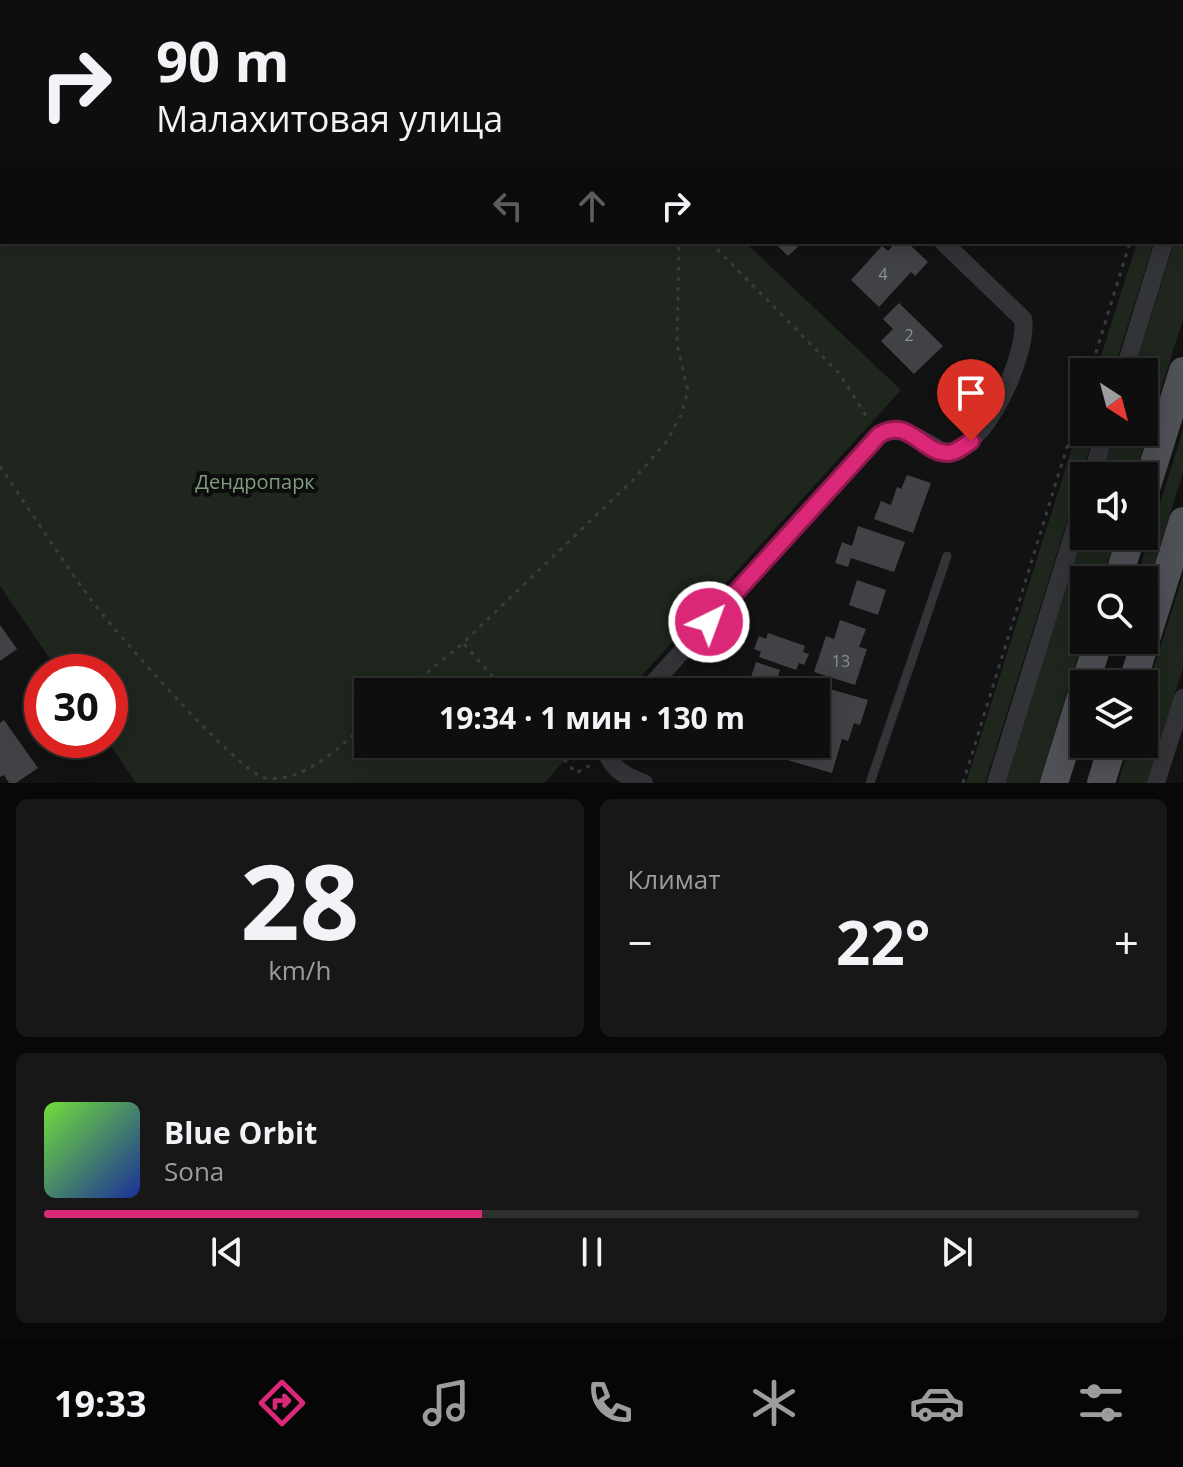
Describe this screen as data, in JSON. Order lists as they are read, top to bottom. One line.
{"parks":["Дендропарк"],"house_numbers":["4","2","13"],"north":"bottom right","page":{"turn":["90 m","Малахитовая улица"],"limit":"30","trip":"19:34 · 1 мин · 130 m","tile":[["28","km/h"],"Климат"],"heat":["−","22°","+"],"song":["Blue Orbit","Sona"],"tabs":"19:33"}}
